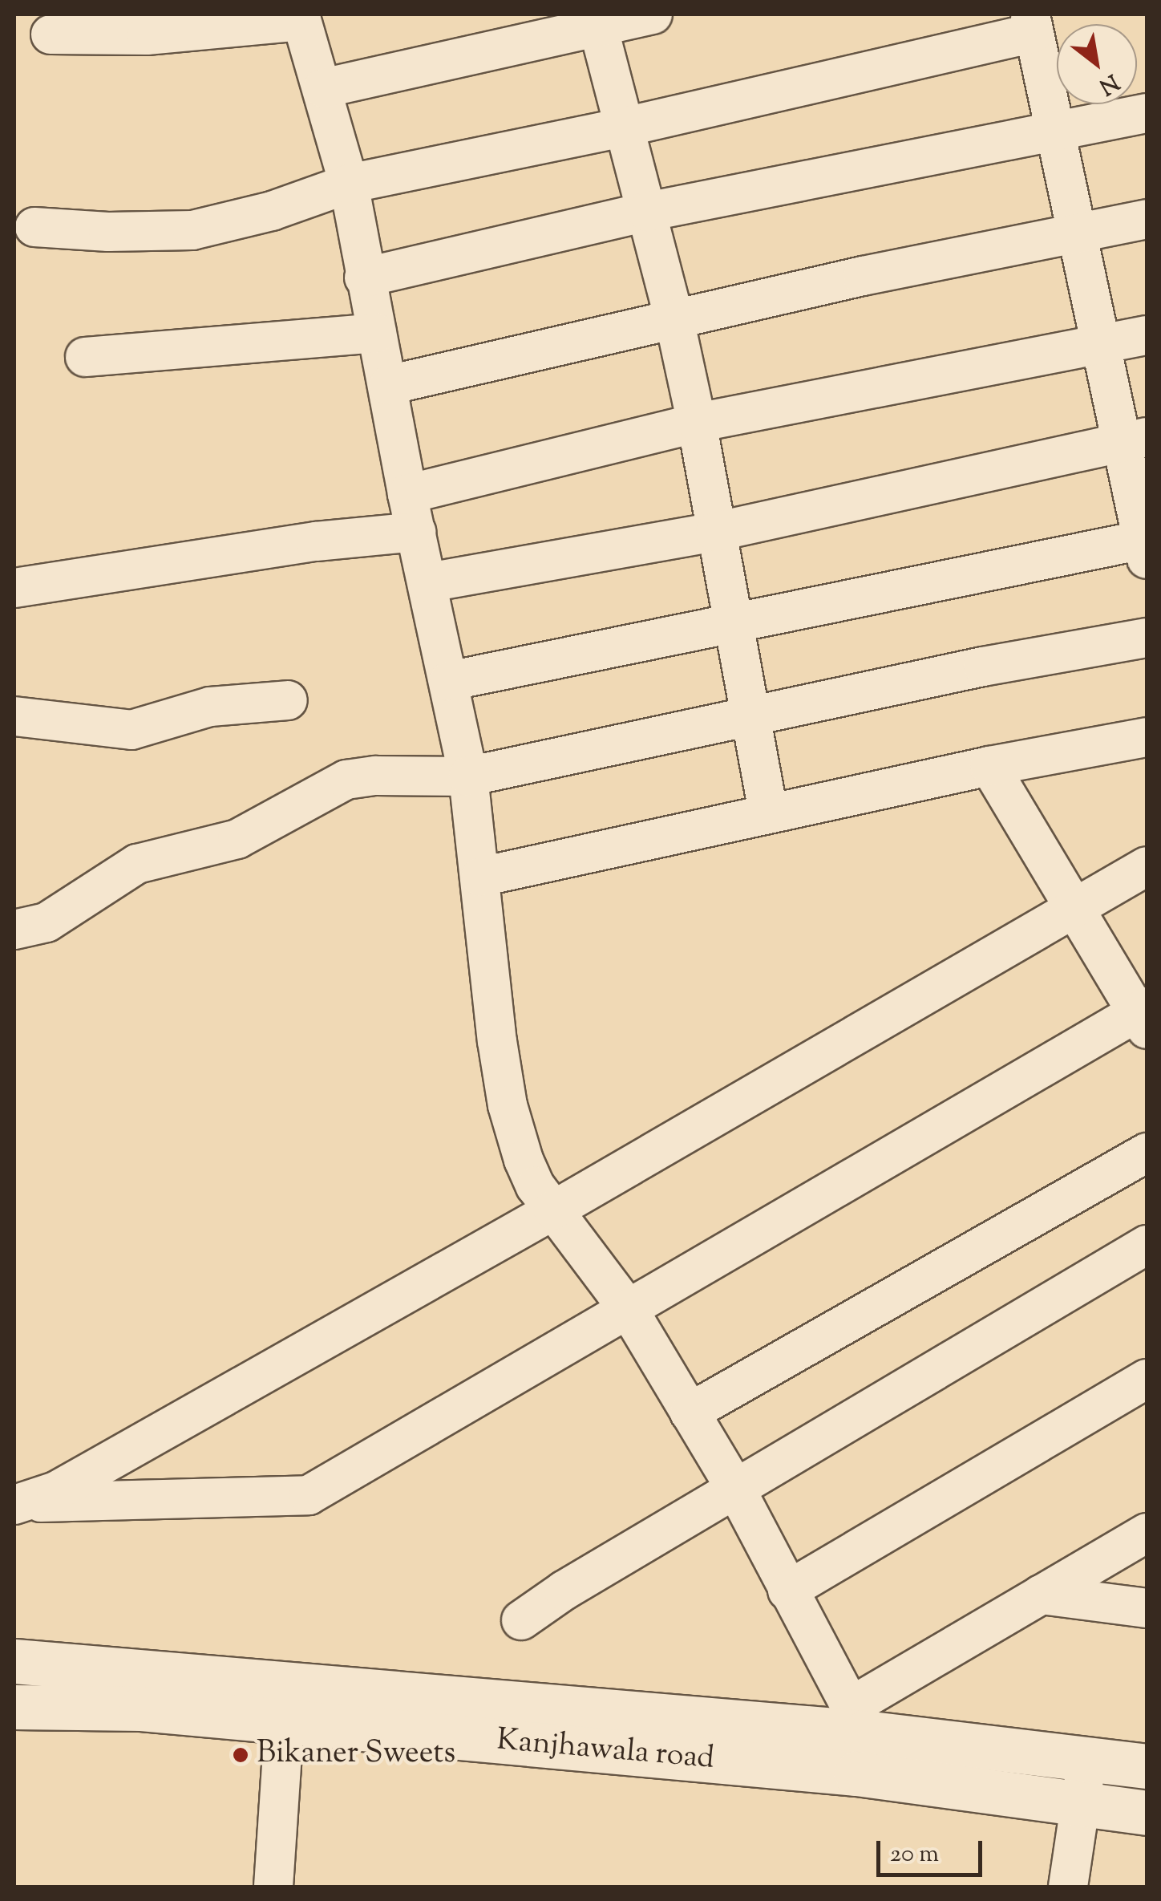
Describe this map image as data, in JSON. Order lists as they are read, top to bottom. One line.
{"streets":{"main road":["Kanjhawala road"]},"places":["Bikaner Sweets"],"scale_bar":"20 m","north":"bottom right"}
